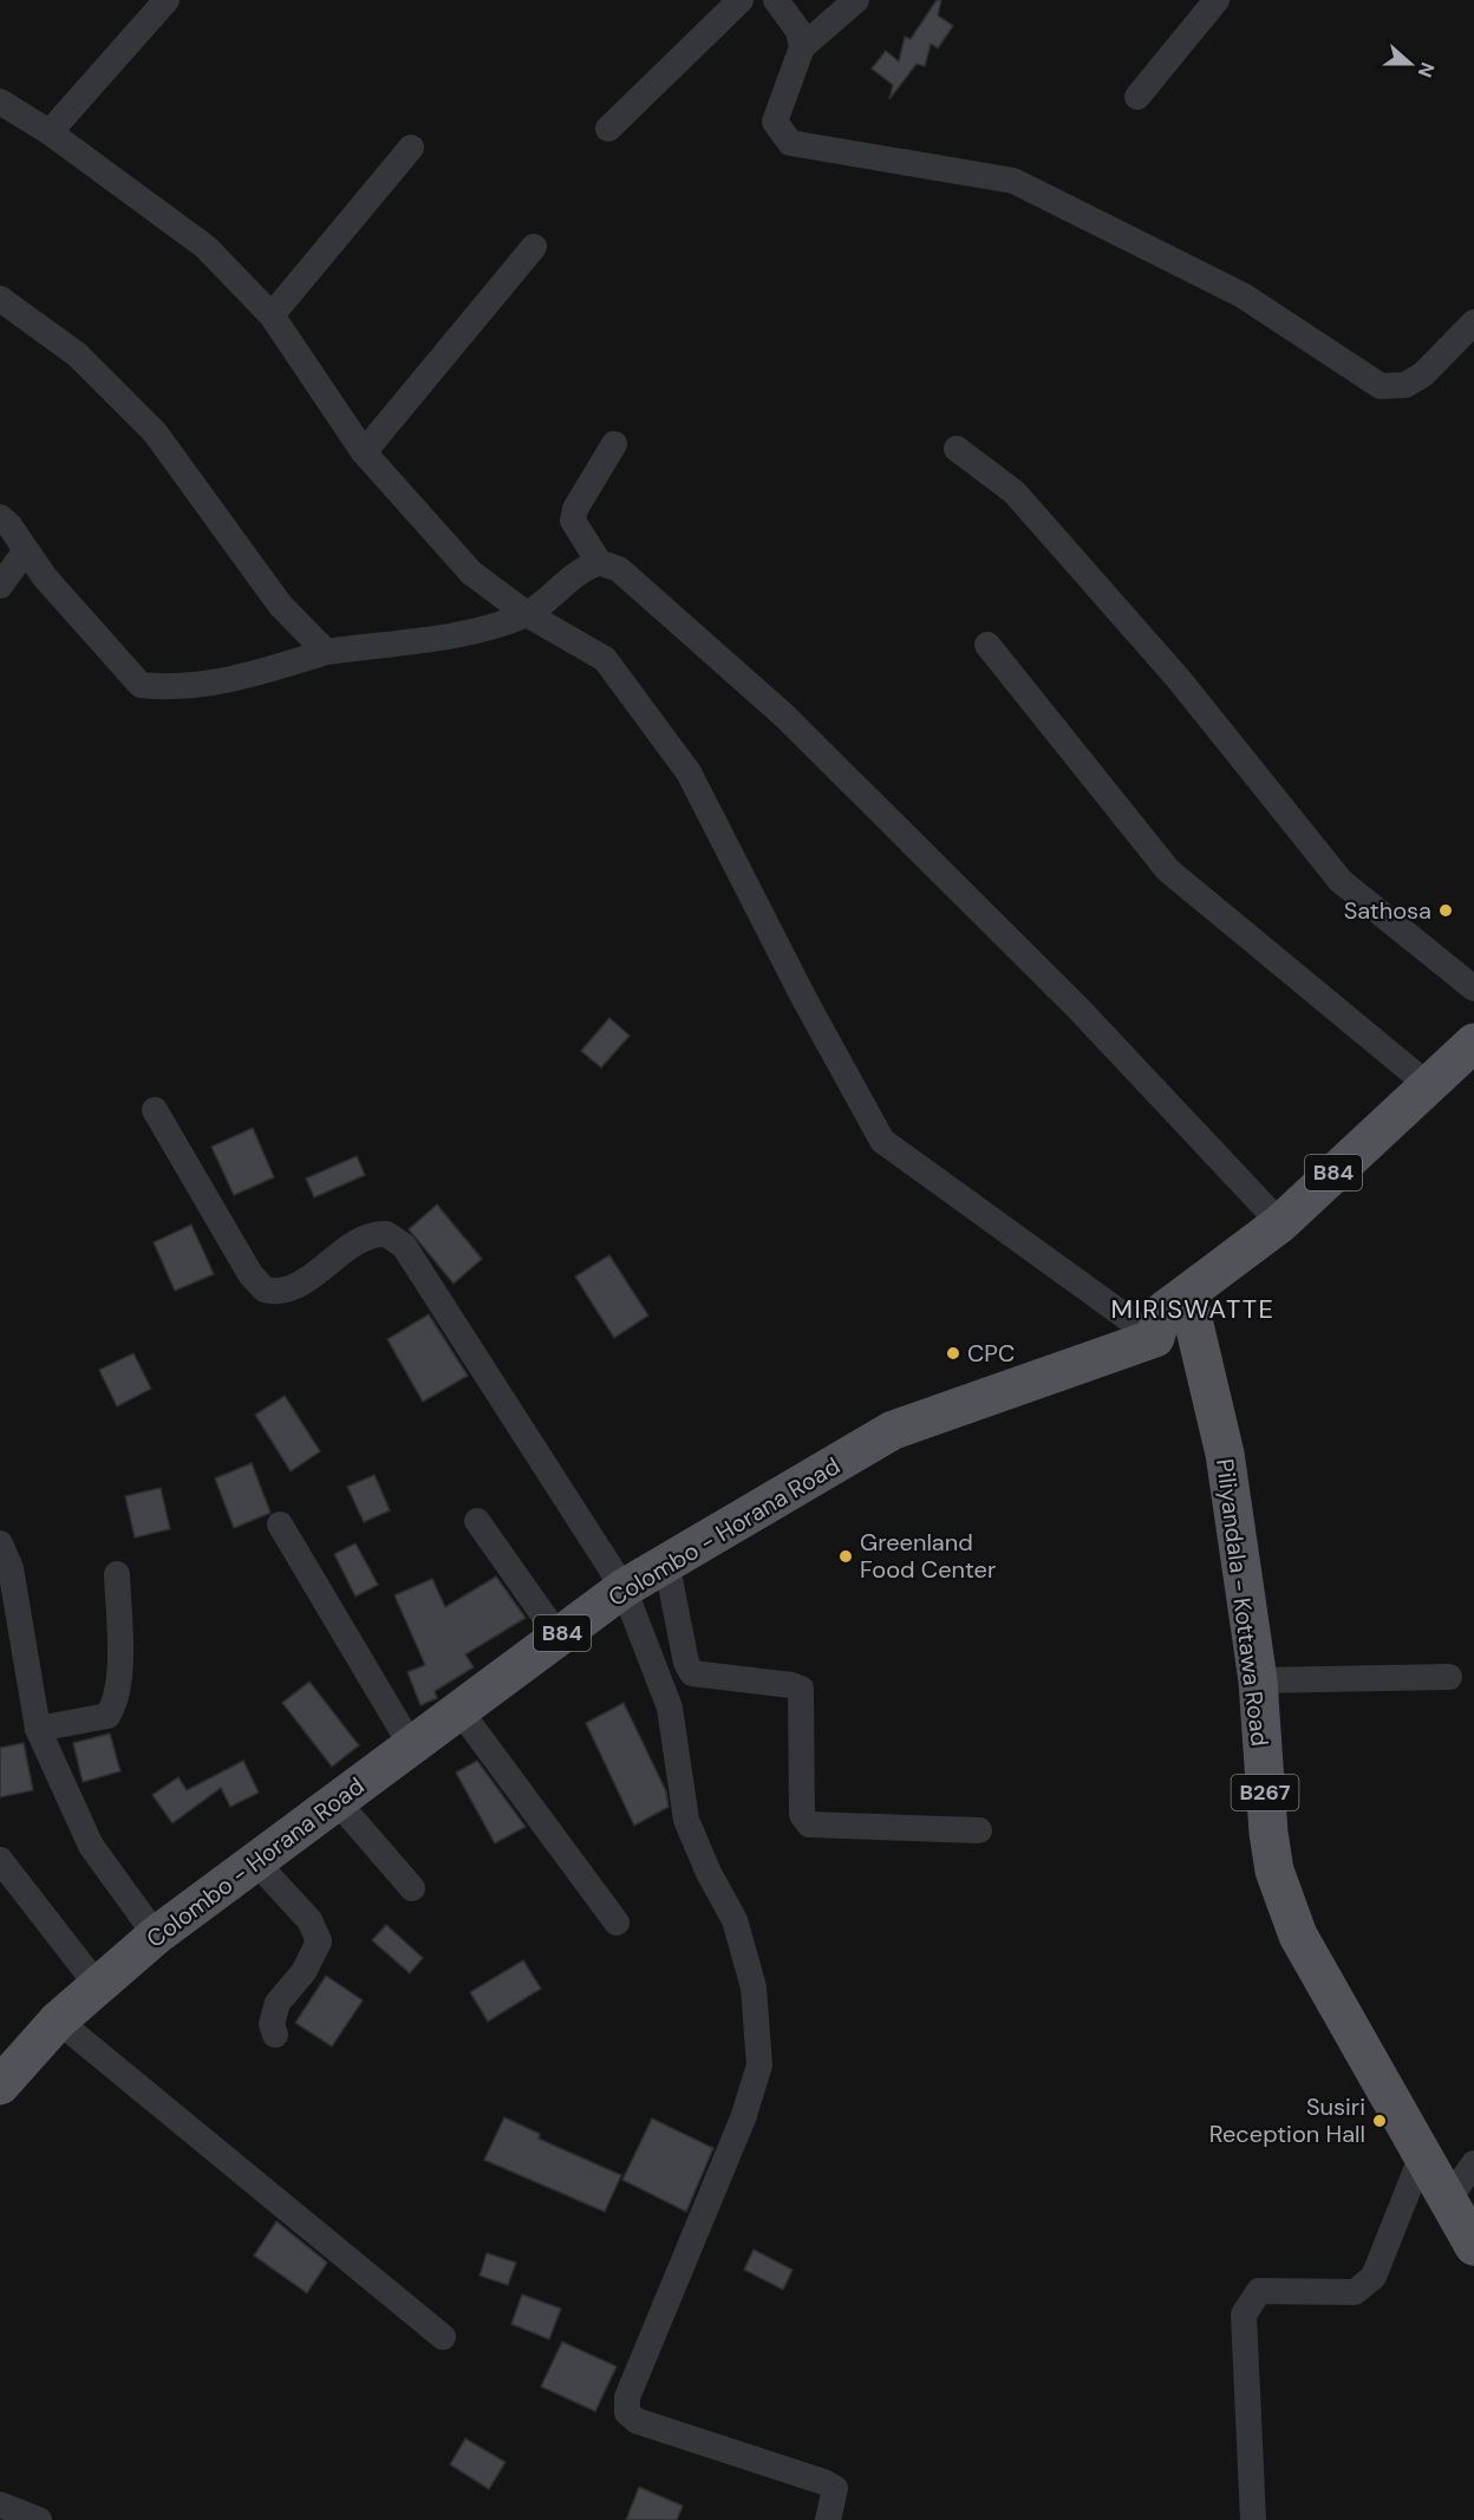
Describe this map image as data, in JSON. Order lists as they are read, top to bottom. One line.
{"streets":{"main road":["B84","Colombo - Horana Road","Piliyandala - Kottawa Road","B267"]},"crossings":[["B84","Colombo - Horana Road"],["B84","Piliyandala - Kottawa Road"]],"districts":["MIRISWATTE"],"places":["Sathosa","CPC","Greenland Food Center","Susiri Reception Hall"],"north":"right"}
